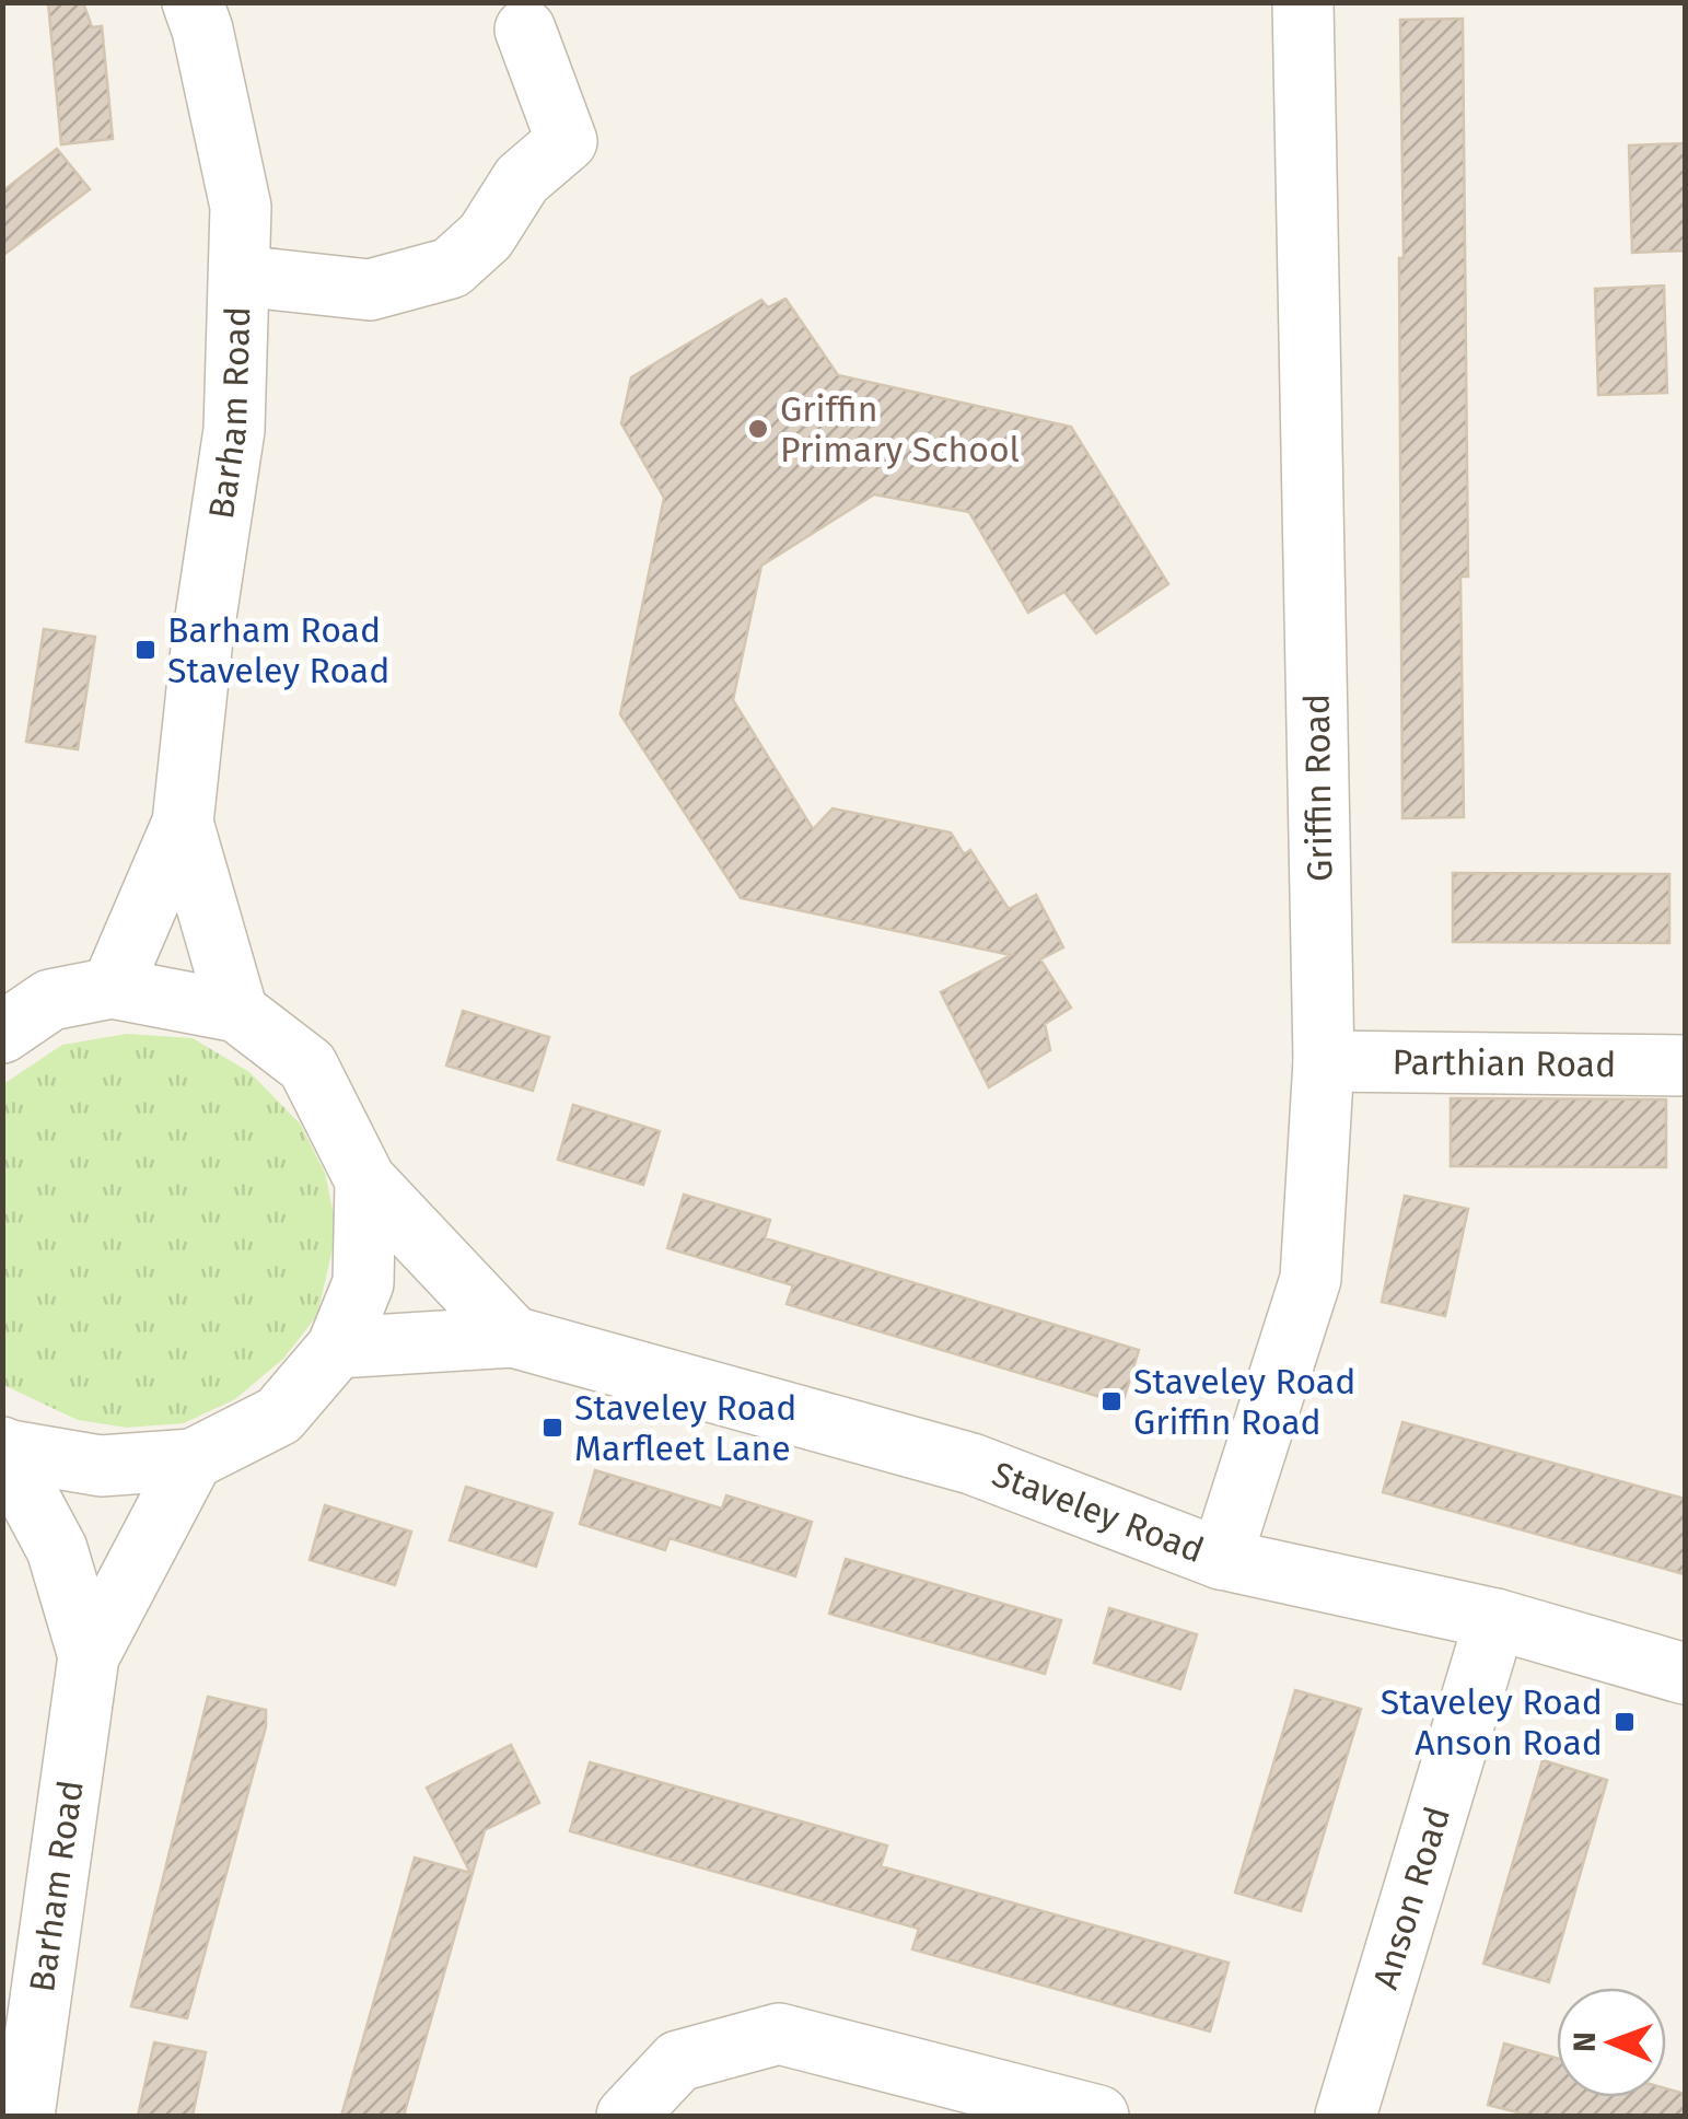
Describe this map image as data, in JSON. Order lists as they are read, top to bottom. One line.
{"streets":{"street":["Barham Road","Griffin Road","Parthian Road","Staveley Road","Anson Road"]},"crossings":[["Griffin Road","Parthian Road"],["Griffin Road","Staveley Road"],["Staveley Road","Anson Road"]],"places":{"other":["Griffin Primary School"],"transit":["Barham Road Staveley Road","Staveley Road Griffin Road","Staveley Road Marfleet Lane","Staveley Road Anson Road"]},"north":"left"}
